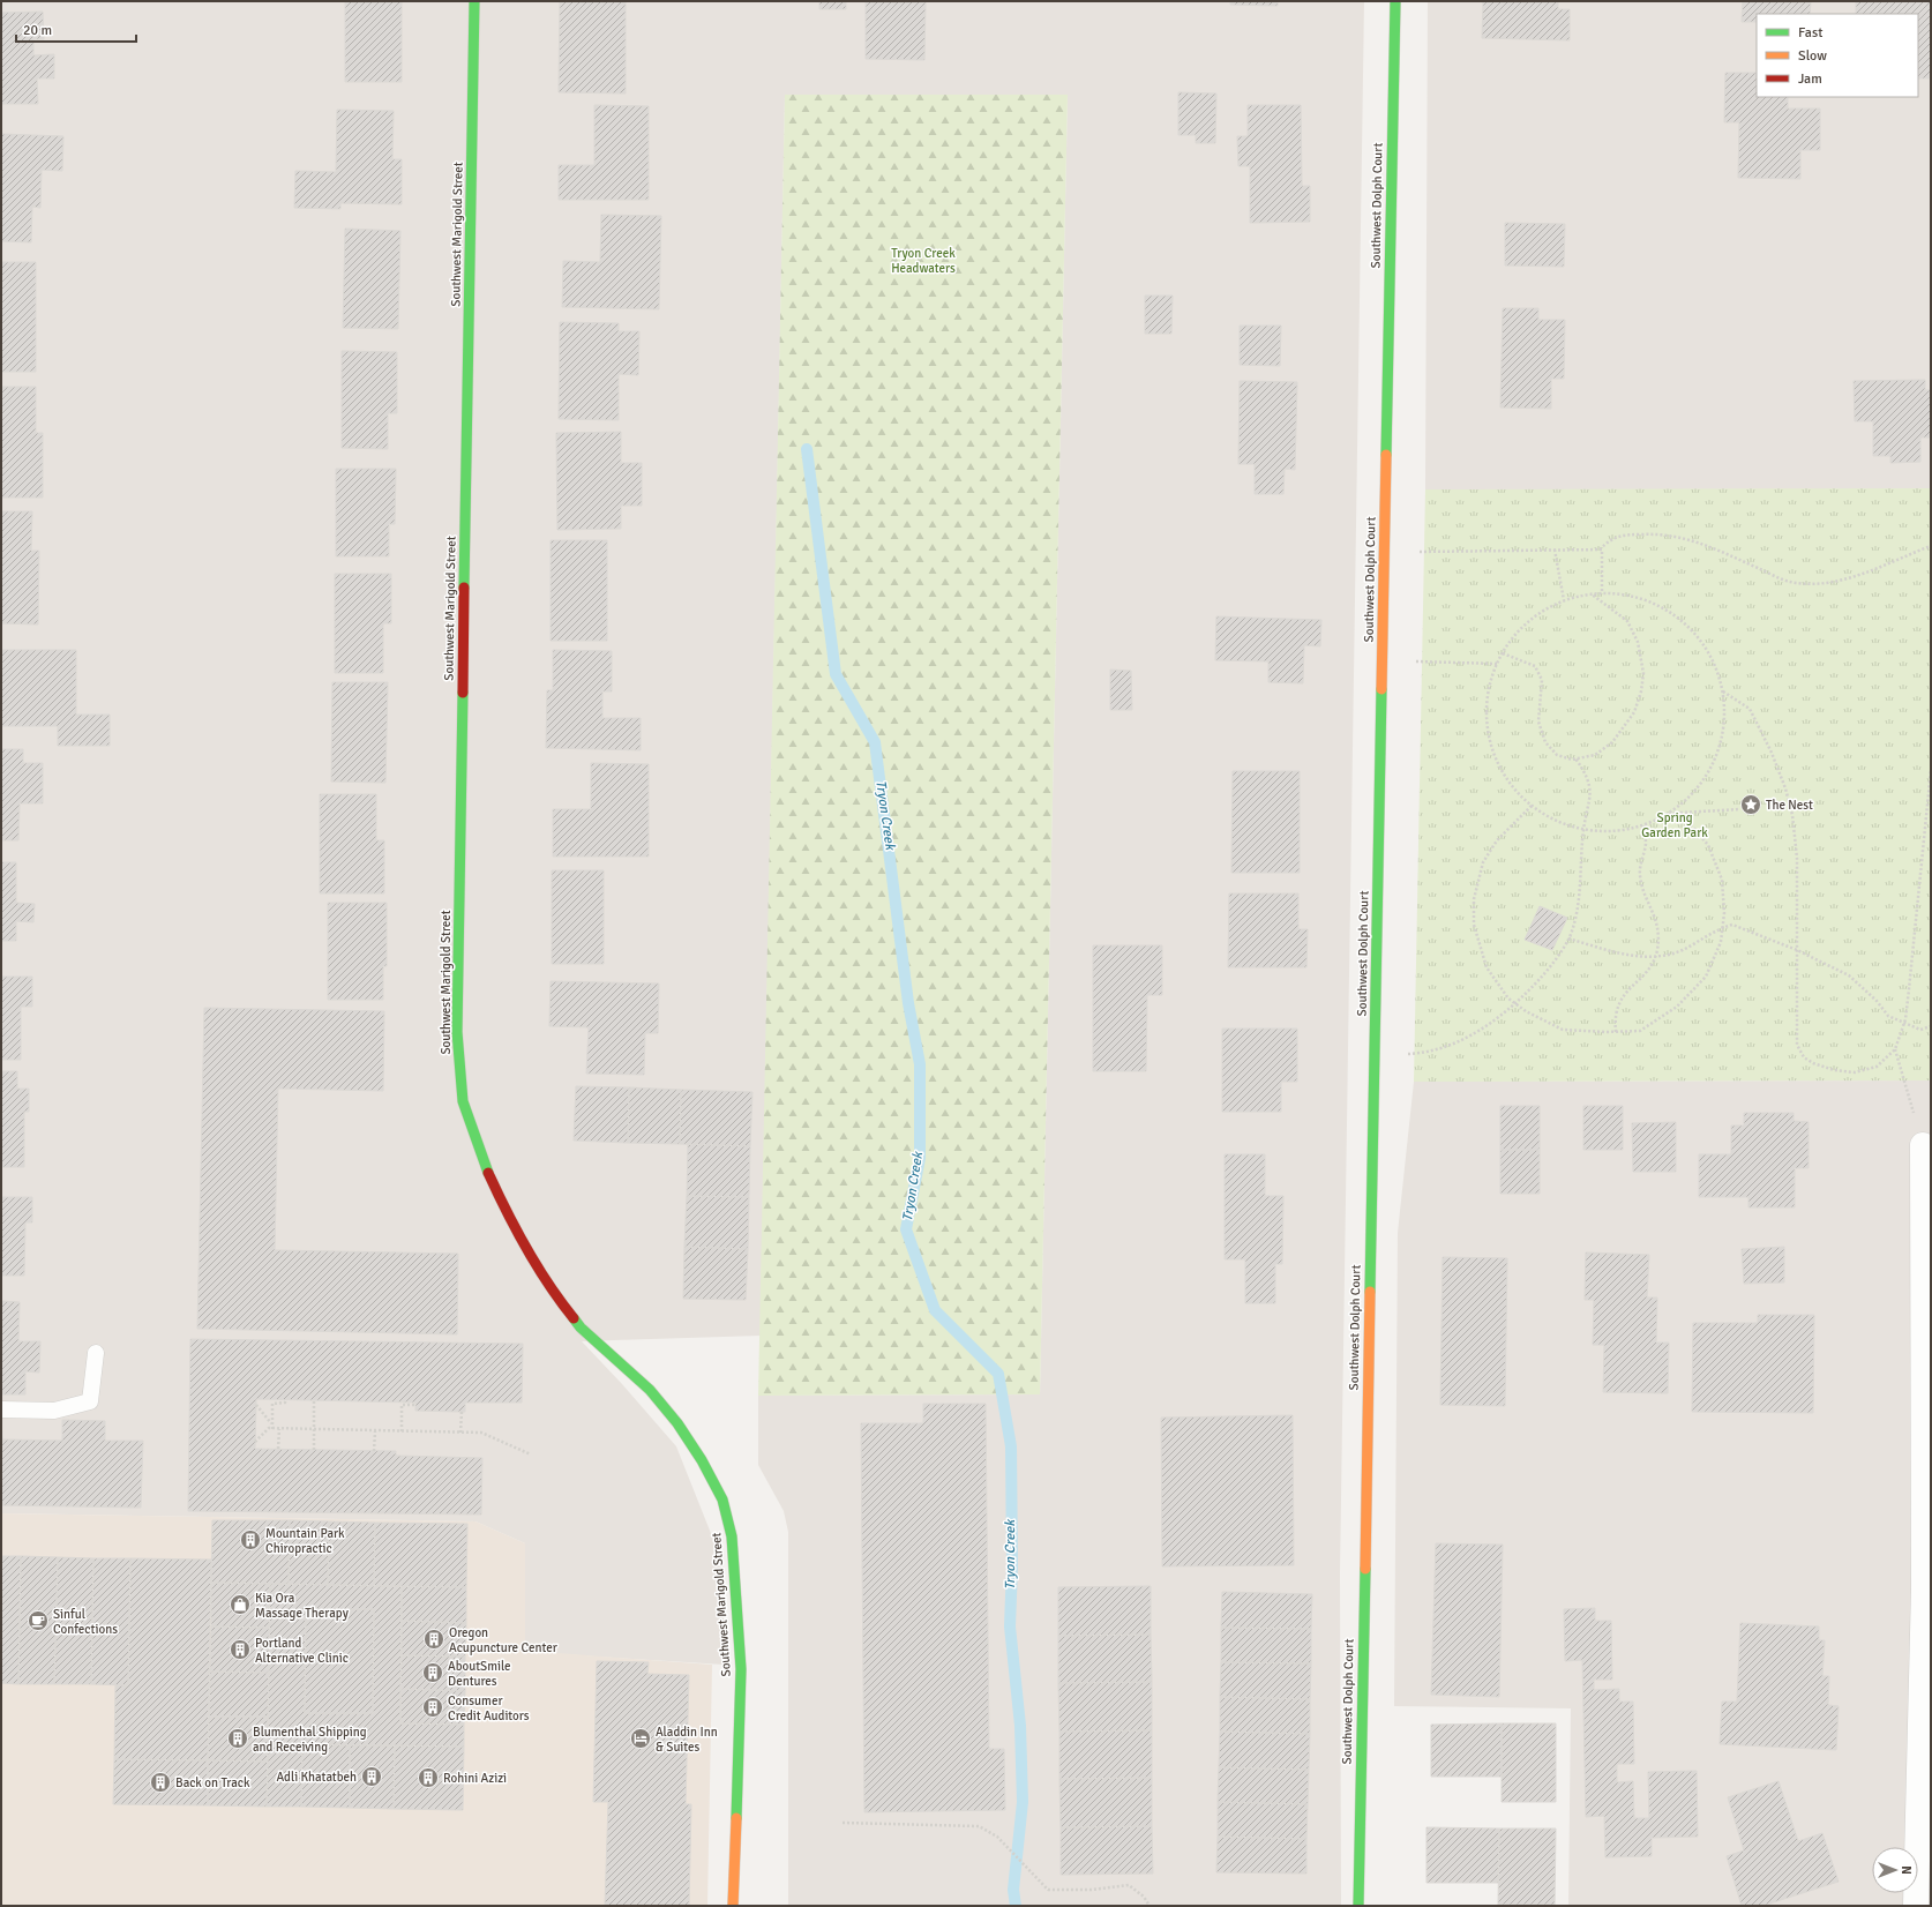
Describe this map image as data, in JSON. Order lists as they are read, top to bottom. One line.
{"streets":{"street":["Southwest Dolph Court","Southwest Marigold Street"]},"water":["Tryon Creek"],"parks":["Tryon Creek Headwaters","Spring Garden Park"],"places":{"place":["The Nest"],"building":["Mountain Park Chiropractic","Oregon Acupuncture Center","Portland Alternative Clinic","AboutSmile Dentures","Consumer Credit Auditors","Blumenthal Shipping and Receiving","Adli Khatatbeh","Rohini Azizi","Back on Track"],"shop":["Kia Ora Massage Therapy"],"cafe":["Sinful Confections"],"hotel":["Aladdin Inn & Suites"]},"legend":["Fast","Slow","Jam"],"scale_bar":"20 m","north":"right"}
